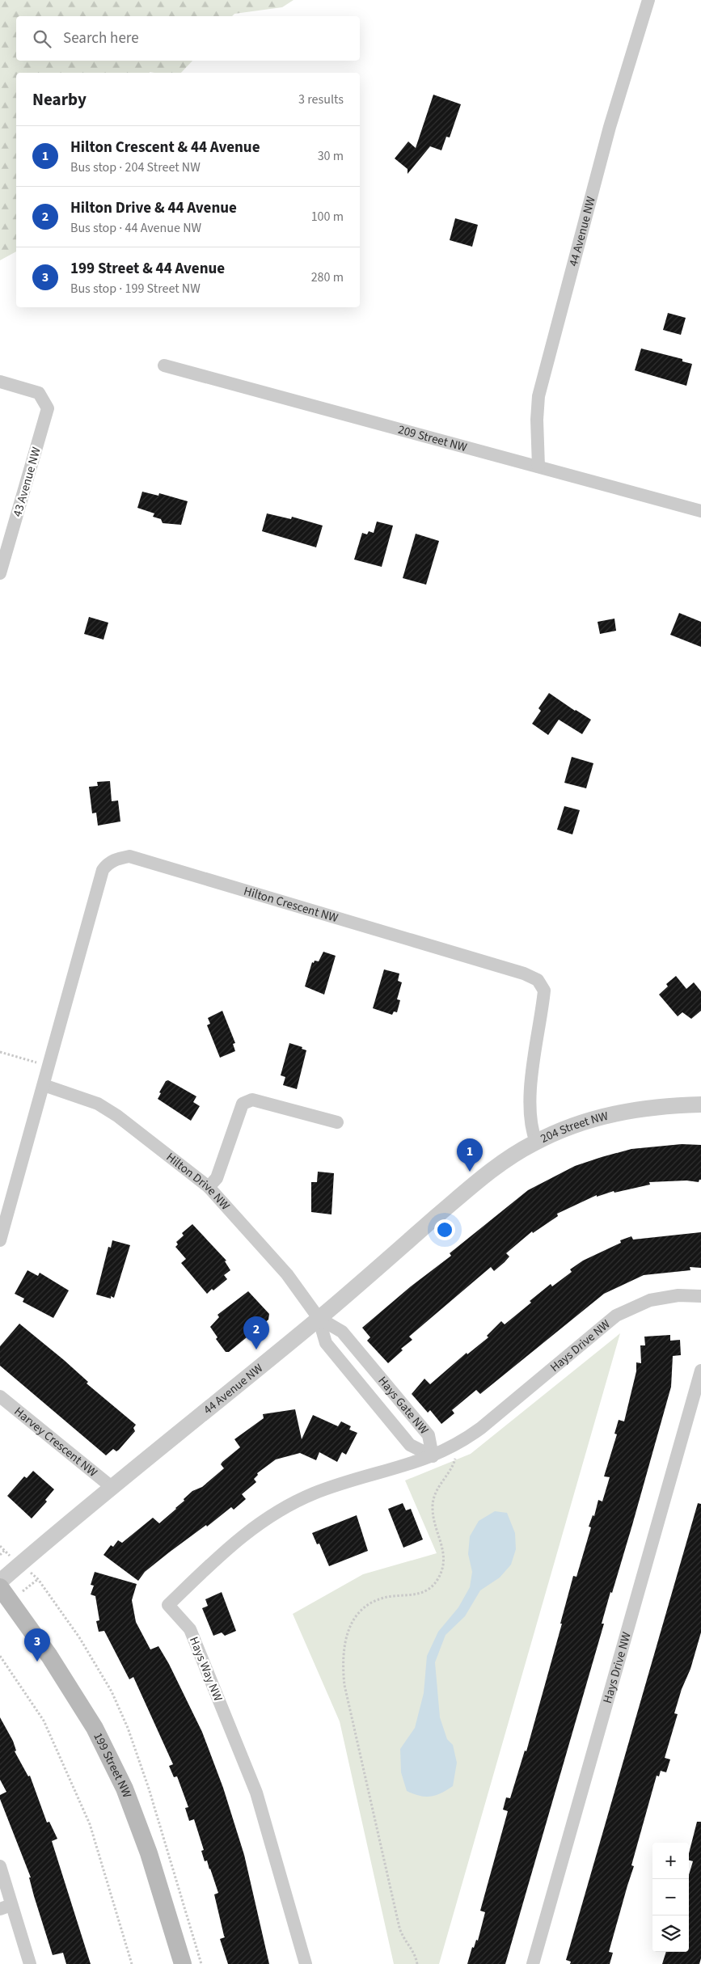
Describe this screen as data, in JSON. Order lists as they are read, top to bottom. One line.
{"streets":{"main road":["199 Street NW"],"street":["44 Avenue NW","209 Street NW","43 Avenue NW","Hilton Crescent NW","204 Street NW","Hilton Drive NW","Hays Drive NW","Hays Gate NW","Harvey Crescent NW","Hays Way NW"]},"crossings":[["44 Avenue NW","209 Street NW"],["44 Avenue NW","204 Street NW"],["44 Avenue NW","Hilton Drive NW"],["44 Avenue NW","Hays Gate NW"],["44 Avenue NW","Harvey Crescent NW"],["Hilton Crescent NW","204 Street NW"],["Hilton Crescent NW","Hilton Drive NW"],["Hilton Drive NW","Hays Gate NW"],["Hays Drive NW","Hays Gate NW"],["Hays Drive NW","Hays Way NW"],["Hays Gate NW","Hays Way NW"]],"page":{"search":"Search here","heading":["Nearby","3 results"],"list":[{"mark":"1","name":"Hilton Crescent & 44 Avenue","note":"Bus stop · 204 Street NW","value":"30 m"},{"mark":"2","name":"Hilton Drive & 44 Avenue","note":"Bus stop · 44 Avenue NW","value":"100 m"},{"mark":"3","name":"199 Street & 44 Avenue","note":"Bus stop · 199 Street NW","value":"280 m"}],"pins":["1","2","3"],"map_buttons":["+","−"]}}
